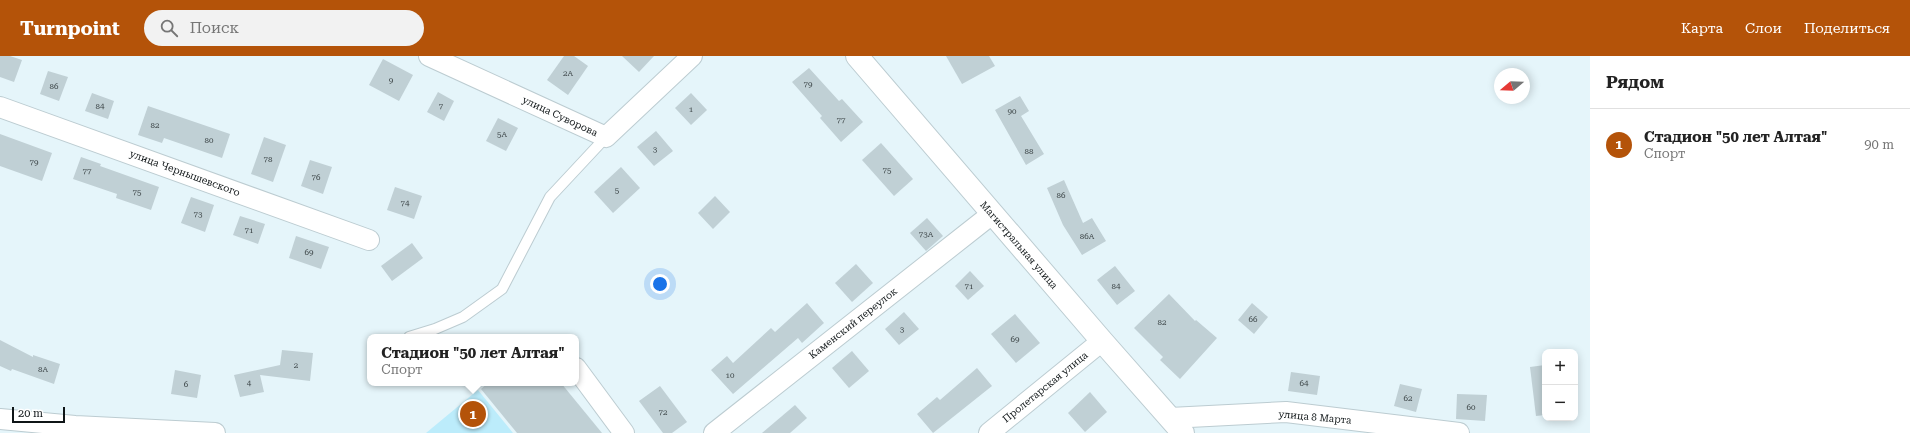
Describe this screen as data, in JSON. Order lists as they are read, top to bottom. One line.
{"streets":{"street":["улица Суворова","улица Чернышевского","Магистральная улица","Каменский переулок","Пролетарская улица","улица 8 Марта"]},"crossings":[["Магистральная улица","Каменский переулок"],["Магистральная улица","Пролетарская улица"],["Магистральная улица","улица 8 Марта"]],"house_numbers":["2А","9","79","86","84","7","1","90","77","82","5А","80","3","88","78","79","75","77","76","5","75","86","74","73","71","73А","86А","69","71","84","66","82","3","69","2","8А","10","4","64","6","62","60","72"],"scale_bar":"20 m","north":"left","page":{"header":"Turnpoint","search":"Поиск","nav":["Карта","Слои","Поделиться"],"heading":"Рядом","list":[{"mark":"1","name":"Стадион \"50 лет Алтая\"","note":"Спорт","value":"90 m"}],"popup":["Стадион \"50 лет Алтая\"","Спорт"],"map_buttons":["+","−"],"pins":"1","scale":"20 m"}}
